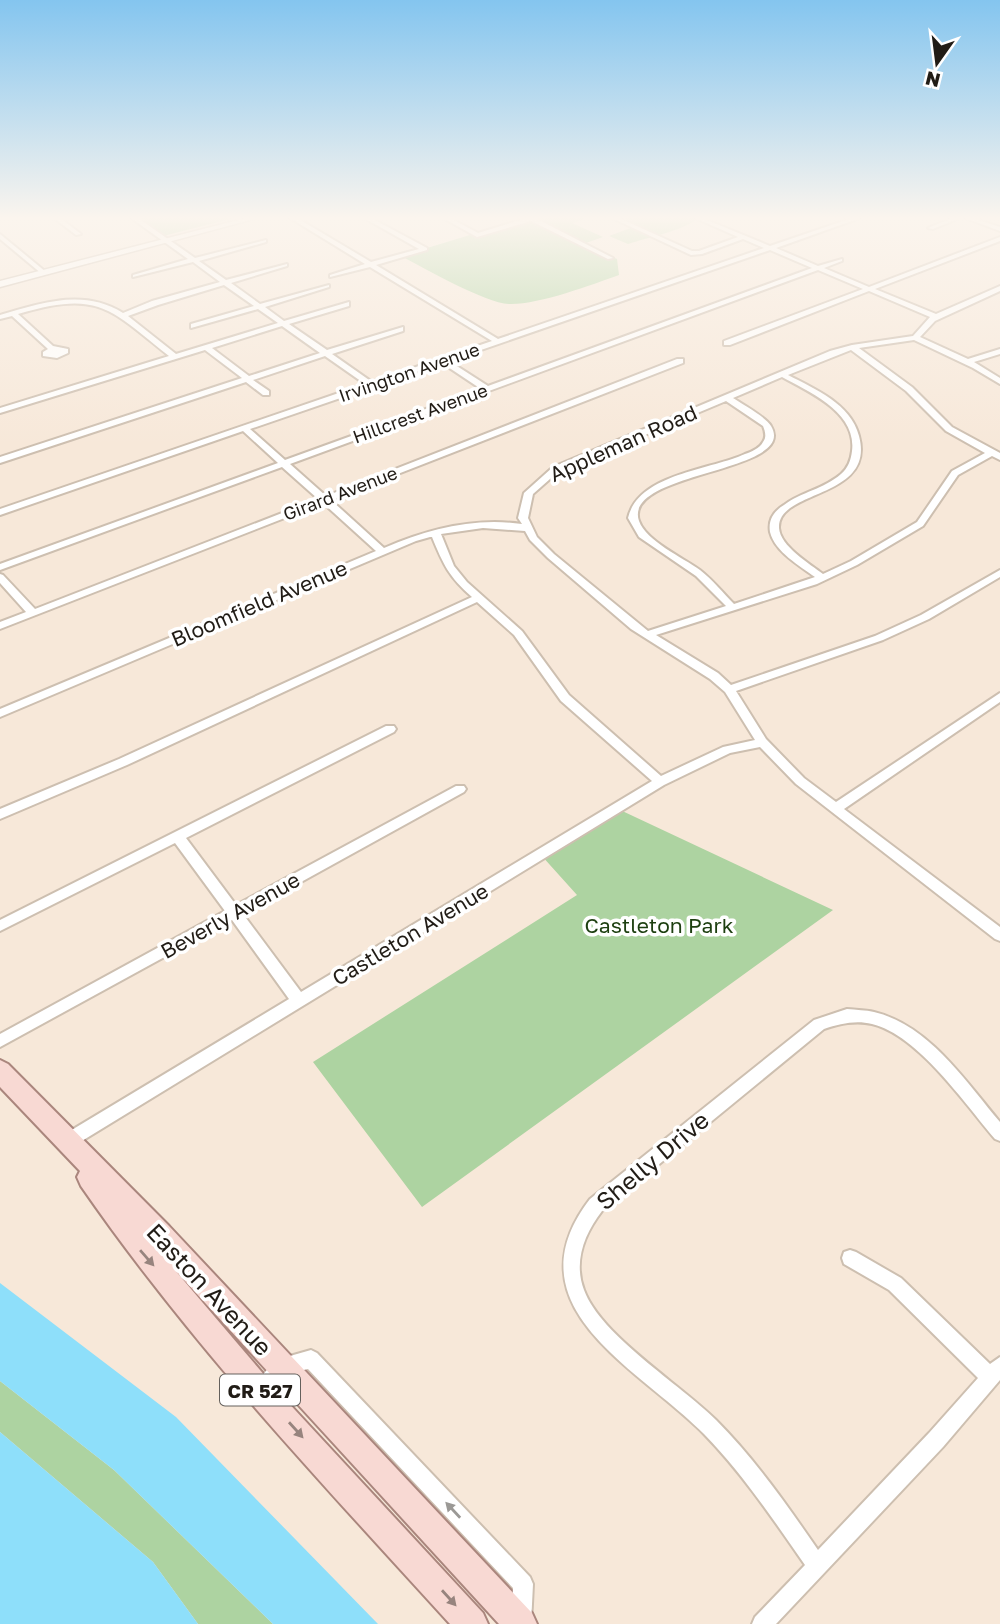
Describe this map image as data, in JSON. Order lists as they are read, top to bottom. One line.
{"streets":{"main road":["Easton Avenue","CR 527"],"street":["Irvington Avenue","Hillcrest Avenue","Appleman Road","Girard Avenue","Bloomfield Avenue","Beverly Avenue","Castleton Avenue","Shelly Drive"]},"crossings":[["Appleman Road","Bloomfield Avenue"],["Castleton Avenue","Easton Avenue"]],"parks":["Castleton Park"],"north":"bottom"}
